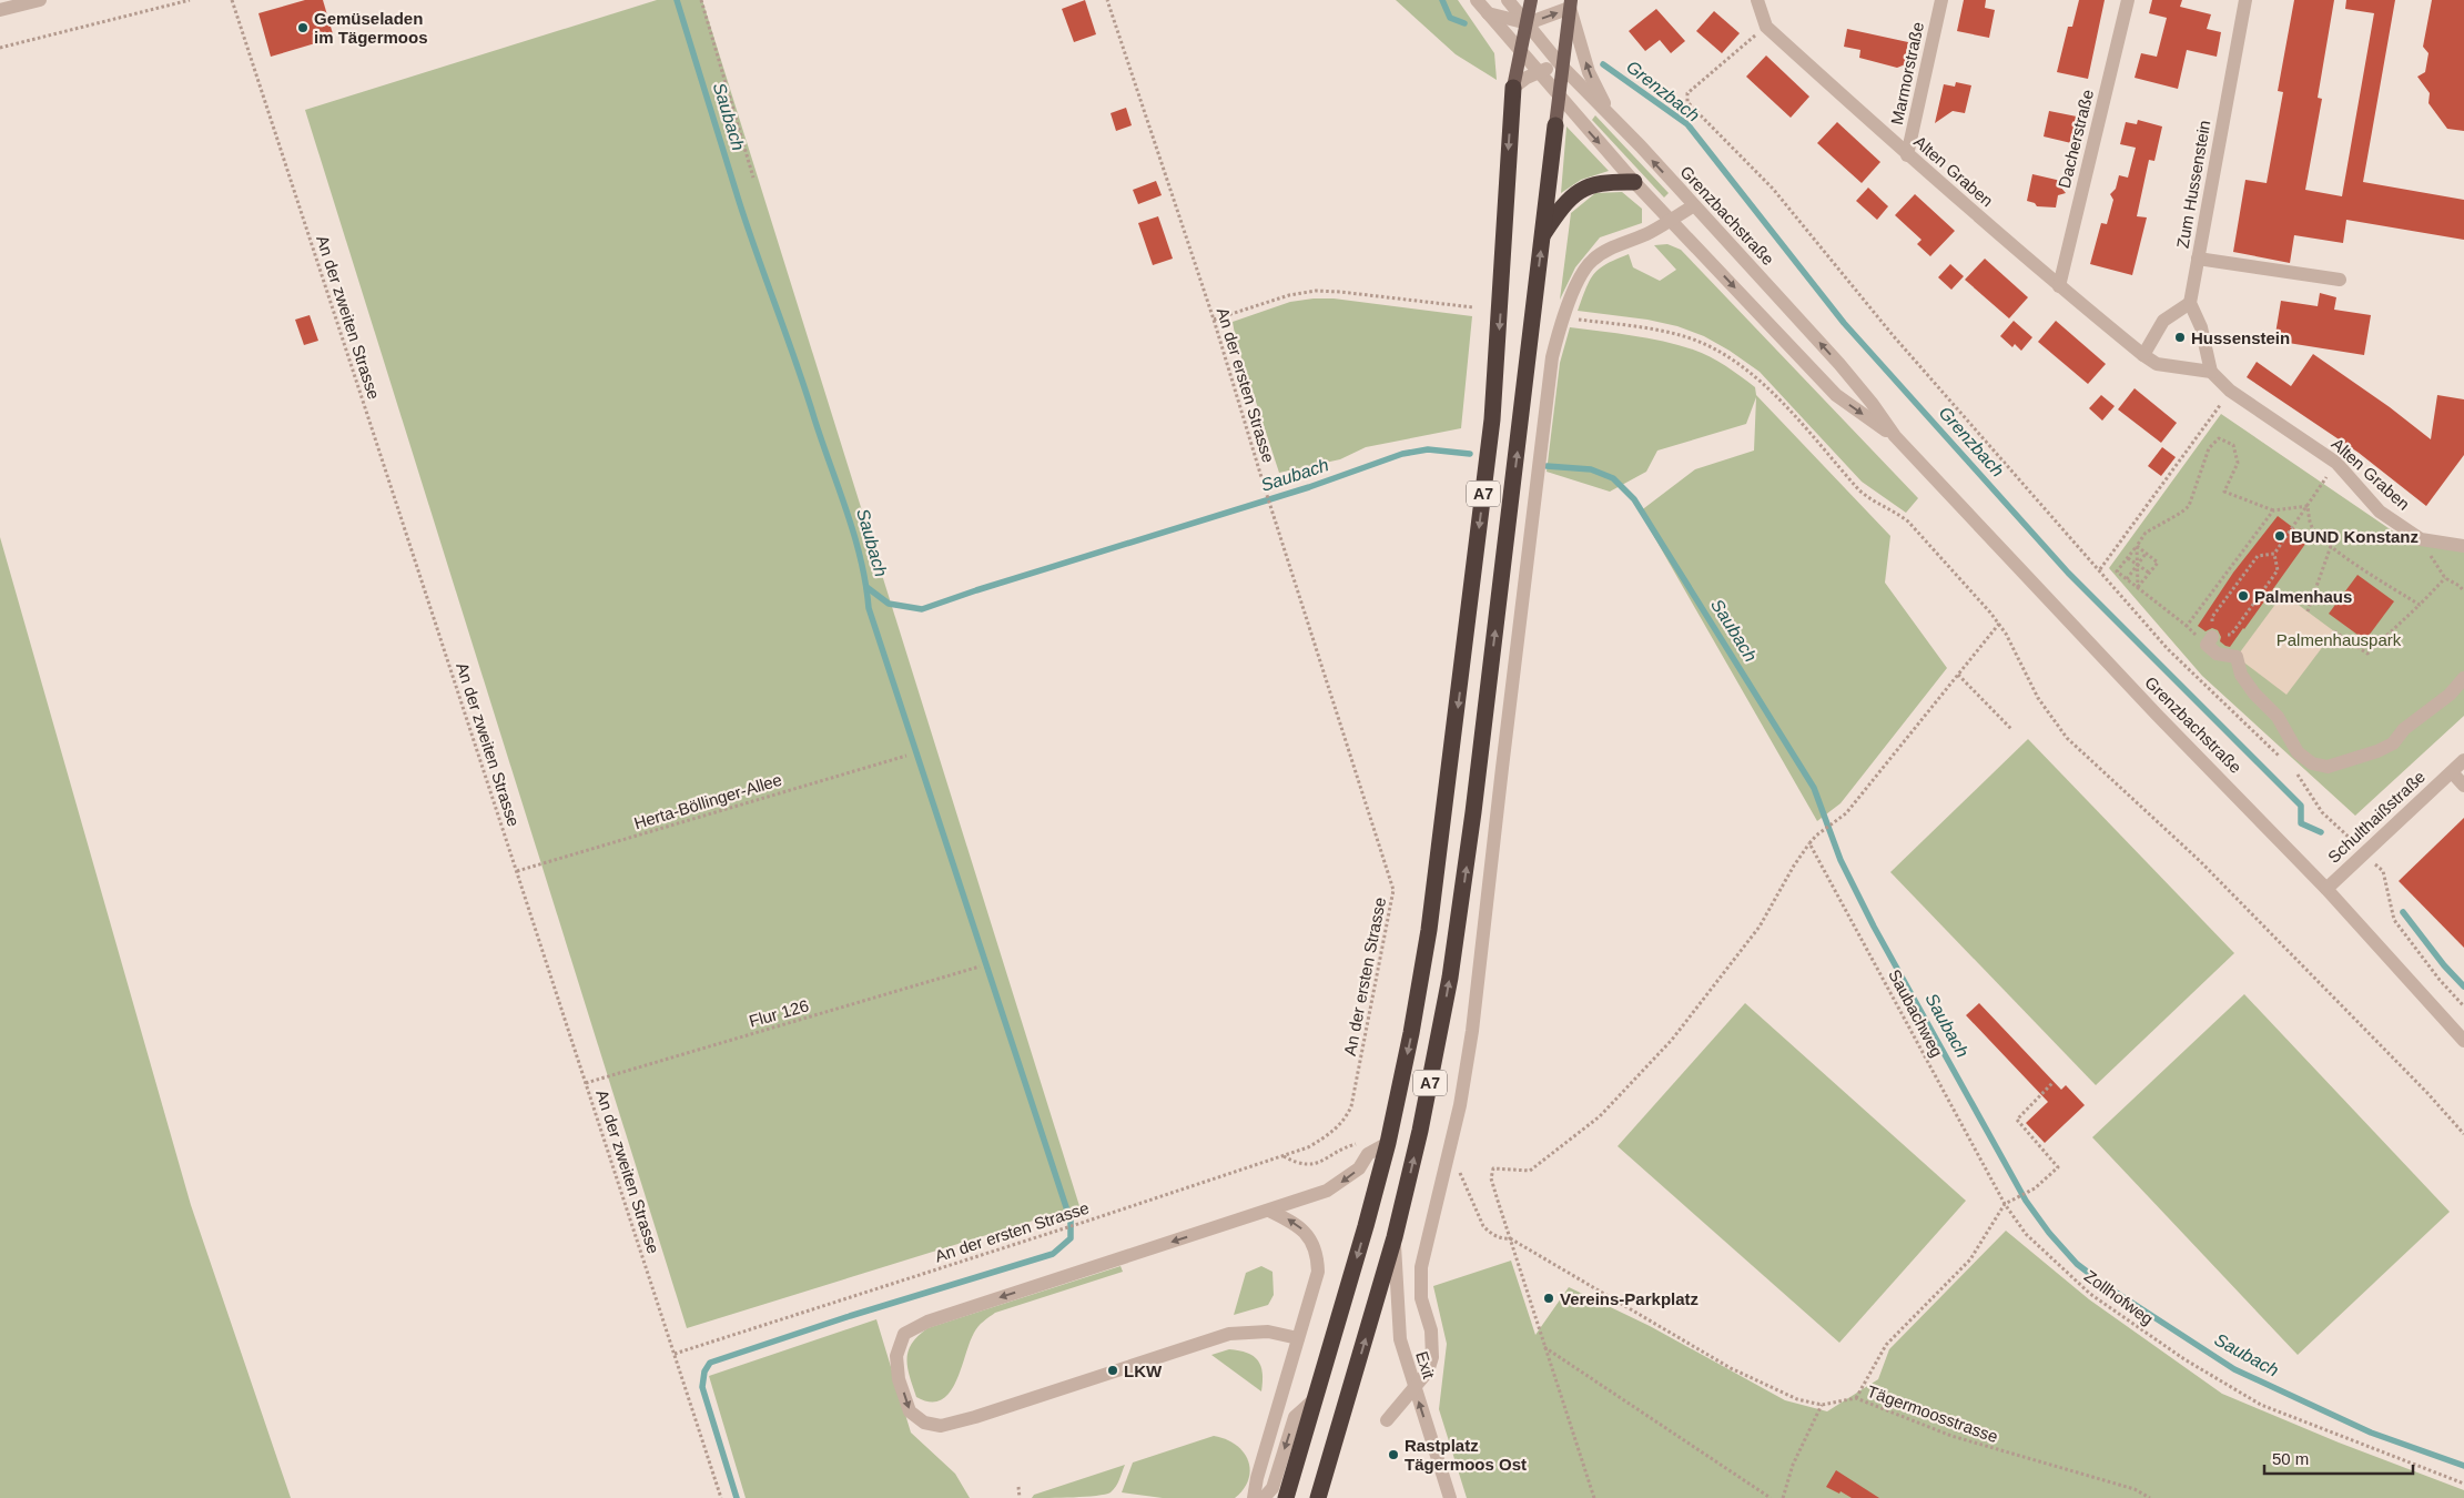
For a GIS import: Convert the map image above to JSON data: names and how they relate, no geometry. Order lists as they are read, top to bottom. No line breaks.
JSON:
{"streets":{"highway":["A7"],"street":["Marmorstraße","Dacherstraße","Alten Graben","Zum Hussenstein","Grenzbachstraße","Schulthaißstraße","Exit"],"path":["An der zweiten Strasse","An der ersten Strasse","Herta-Böllinger-Allee","Flur 126","Saubachweg","Zollhofweg","Tägermoosstrasse"]},"crossings":[["Marmorstraße","Alten Graben"],["Dacherstraße","Alten Graben"],["Grenzbachstraße","Schulthaißstraße"],["An der zweiten Strasse","An der ersten Strasse"],["An der zweiten Strasse","Herta-Böllinger-Allee"],["An der zweiten Strasse","Flur 126"],["A7","Exit"],["Saubachweg","Zollhofweg"]],"one_way":["Exit"],"water":["Grenzbach","Saubach"],"parks":["Palmenhauspark"],"places":["Gemüseladen im Tägermoos","Hussenstein","BUND Konstanz","Palmenhaus","Vereins-Parkplatz","LKW","Rastplatz Tägermoos Ost"],"scale_bar":"50 m"}
